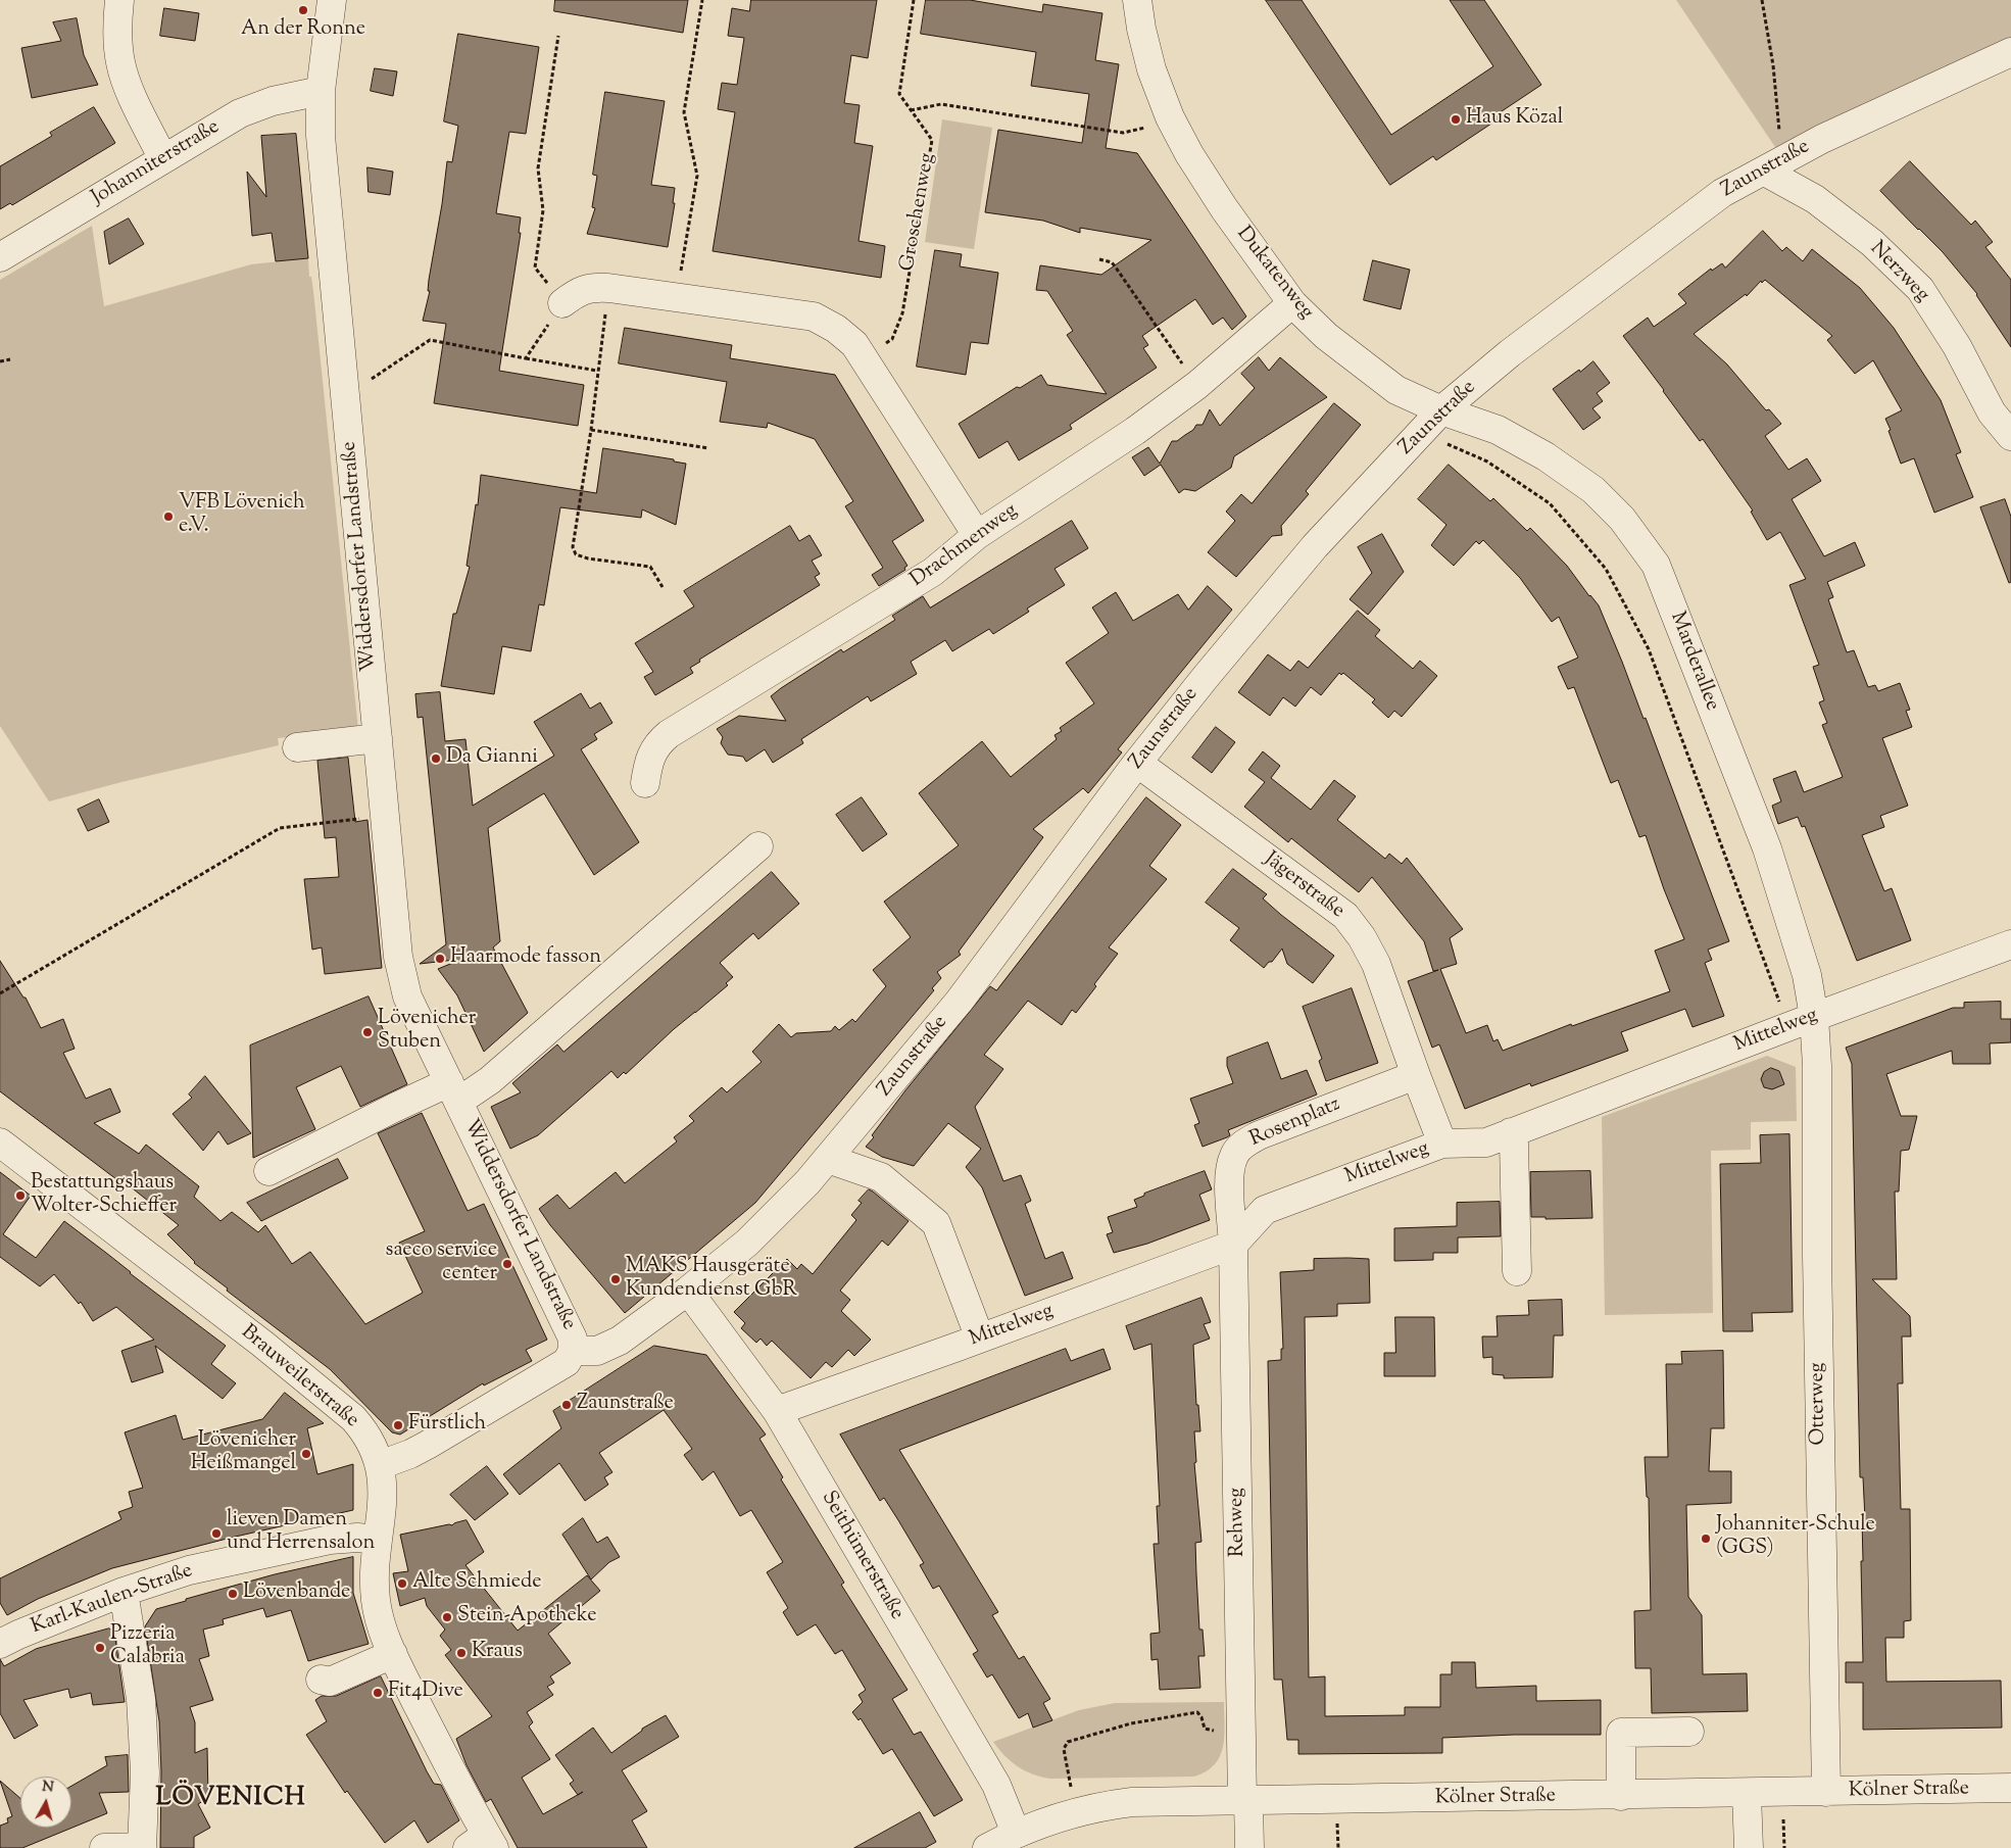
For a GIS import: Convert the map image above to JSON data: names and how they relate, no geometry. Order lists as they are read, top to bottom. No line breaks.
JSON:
{"streets":{"street":["Johanniterstraße","Zaunstraße","Nerzweg","Dukatenweg","Drachmenweg","Widdersdorfer Landstraße","Marderallee","Jägerstraße","Mittelweg","Rosenplatz","Brauweilerstraße","Otterweg","Rehweg","Seithümerstraße","Karl-Kaulen-Straße","Kölner Straße"],"path":["Groschenweg"]},"crossings":[["Johanniterstraße","Widdersdorfer Landstraße"],["Zaunstraße","Nerzweg"],["Zaunstraße","Dukatenweg"],["Zaunstraße","Widdersdorfer Landstraße"],["Zaunstraße","Marderallee"],["Zaunstraße","Jägerstraße"],["Zaunstraße","Seithümerstraße"],["Dukatenweg","Drachmenweg"],["Dukatenweg","Marderallee"],["Marderallee","Mittelweg"],["Marderallee","Otterweg"],["Jägerstraße","Mittelweg"],["Jägerstraße","Rosenplatz"],["Mittelweg","Rosenplatz"],["Mittelweg","Otterweg"],["Mittelweg","Rehweg"],["Mittelweg","Seithümerstraße"],["Rosenplatz","Rehweg"],["Brauweilerstraße","Karl-Kaulen-Straße"],["Otterweg","Kölner Straße"],["Rehweg","Kölner Straße"],["Seithümerstraße","Kölner Straße"]],"districts":["LÖVENICH"],"places":["An der Ronne","Haus Közal","VFB Lövenich e.V.","Da Gianni","Haarmode fasson","Lövenicher Stuben","Bestattungshaus Wolter-Schieffer","saeco service center","MAKS Hausgeräte Kundendienst GbR","Zaunstraße","Fürstlich","Lövenicher Heißmangel","lieven Damen und Herrensalon","Johanniter-Schule (GGS)","Alte Schmiede","Lövenbande","Stein-Apotheke","Pizzeria Calabria","Kraus","Fit4Dive"],"north":"top"}
